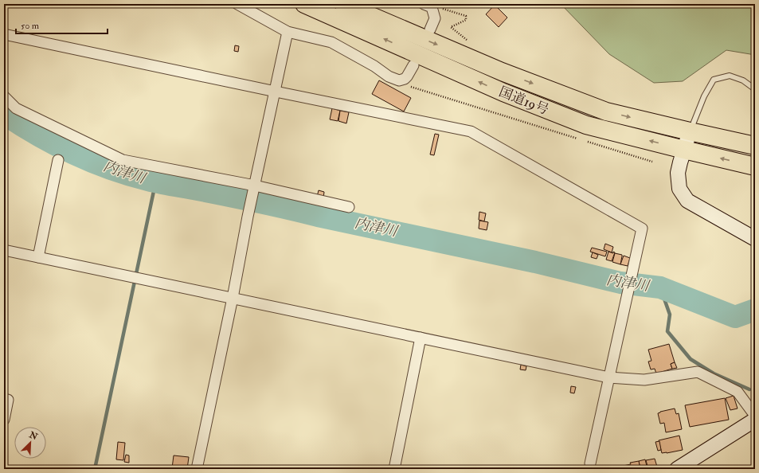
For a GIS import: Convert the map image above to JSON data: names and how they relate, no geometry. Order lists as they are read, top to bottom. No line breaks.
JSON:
{"streets":{"highway":["国道19号"]},"water":["内津川"],"scale_bar":"50 m","north":"top right"}
